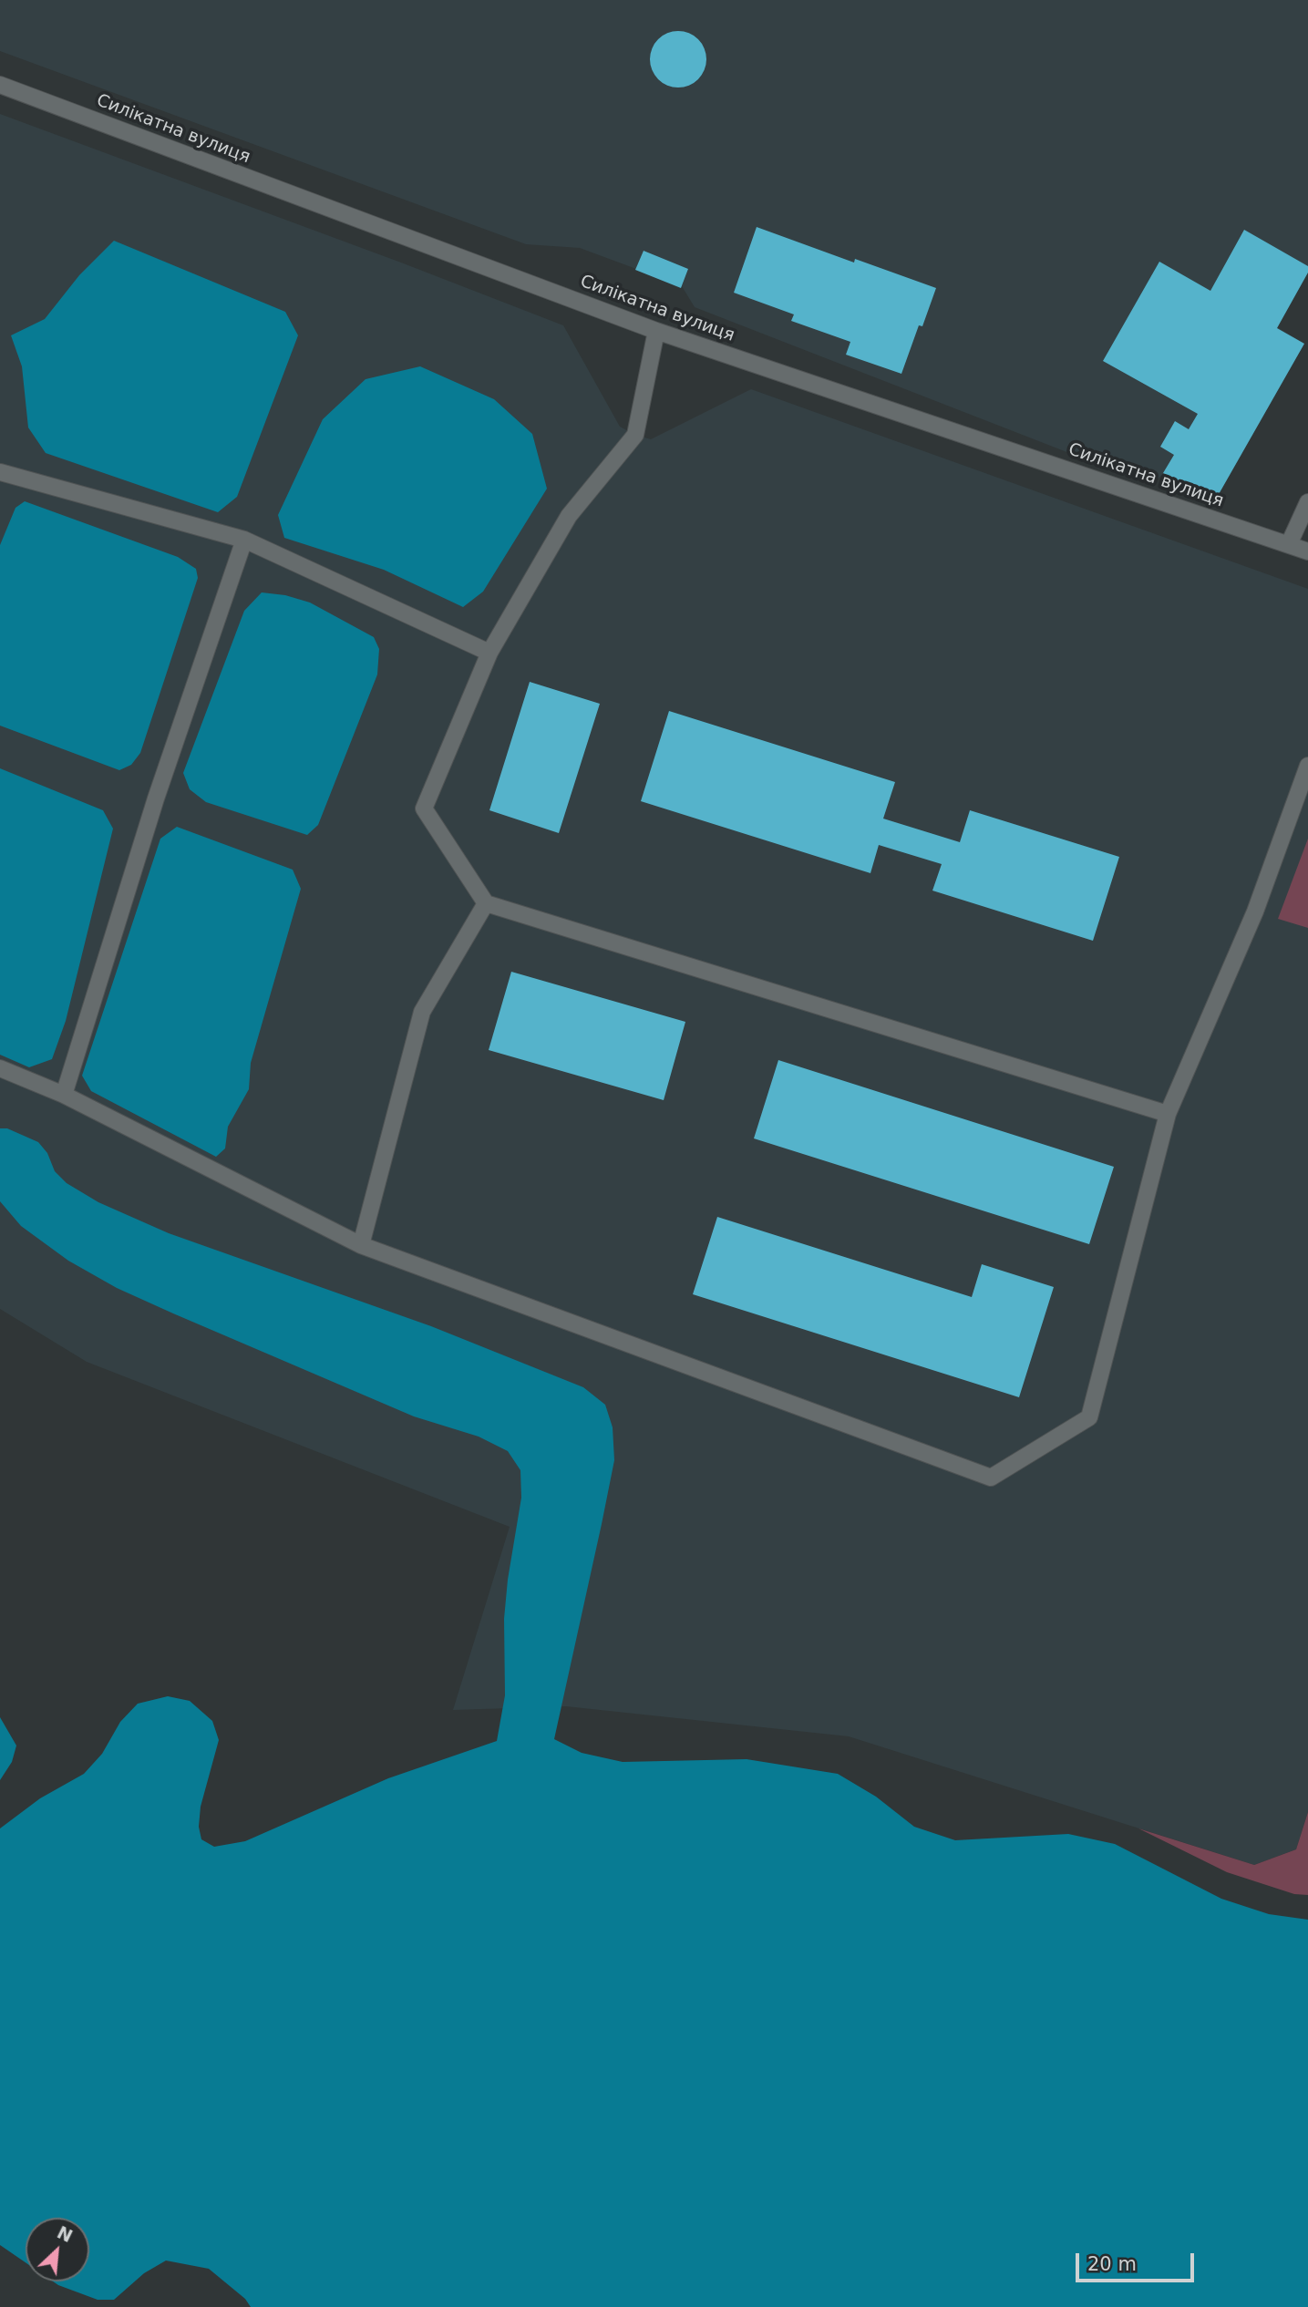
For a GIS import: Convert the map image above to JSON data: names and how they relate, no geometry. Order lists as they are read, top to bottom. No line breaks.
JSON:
{"streets":{"street":["Силікатна вулиця"]},"scale_bar":"20 m","north":"top right"}
